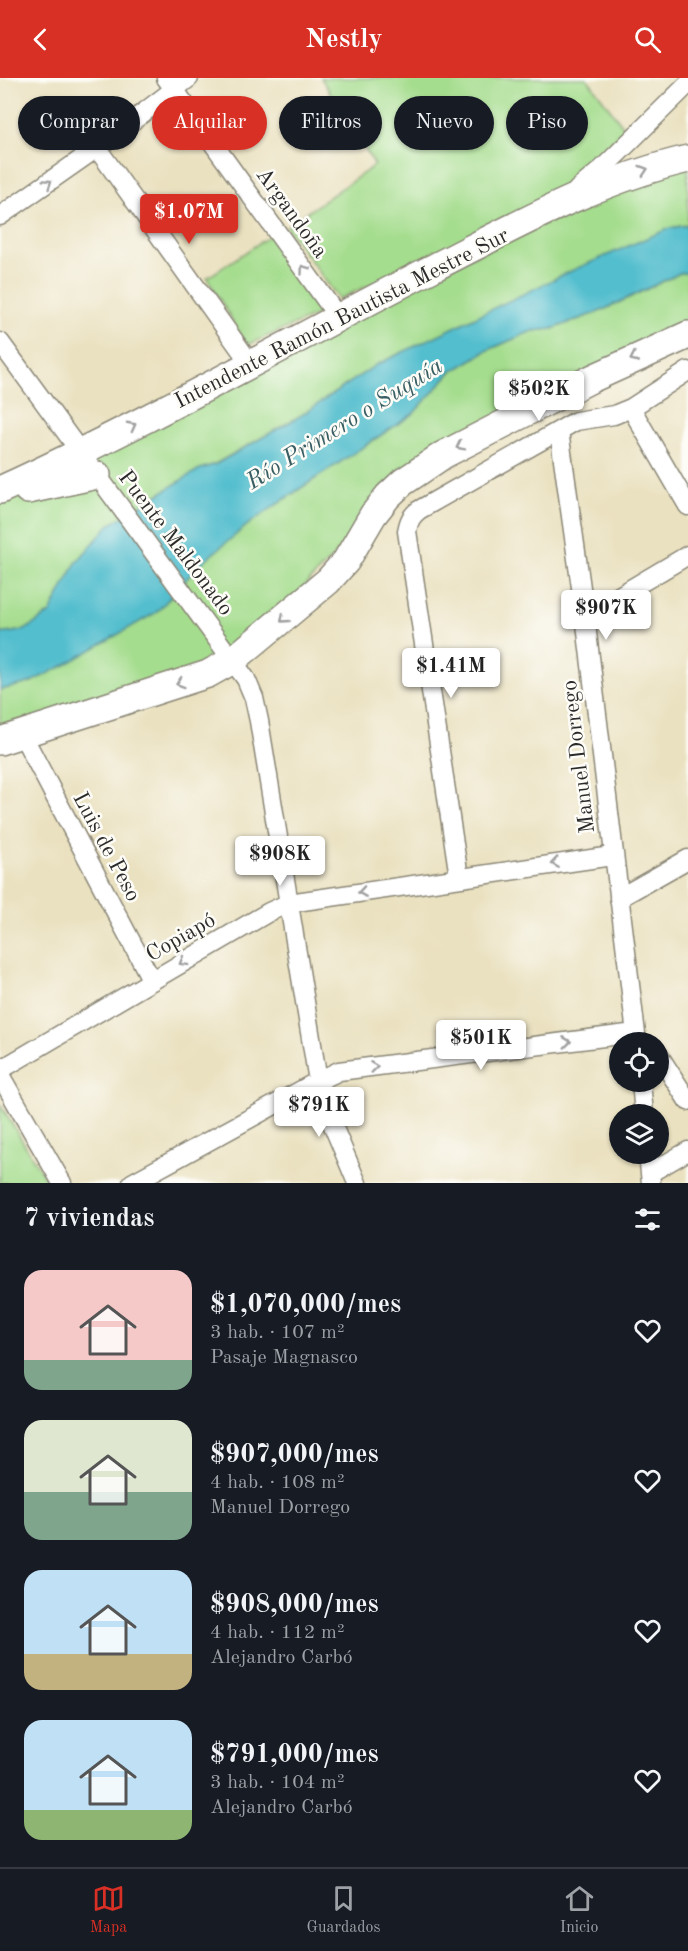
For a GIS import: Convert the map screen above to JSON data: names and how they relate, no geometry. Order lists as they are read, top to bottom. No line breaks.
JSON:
{"streets":{"main road":["Intendente Ramón Bautista Mestre Sur"],"street":["Argandoña","Puente Maldonado","Manuel Dorrego","Luis de Peso","Copiapó"]},"crossings":[["Argandoña","Intendente Ramón Bautista Mestre Sur"],["Intendente Ramón Bautista Mestre Sur","Puente Maldonado"],["Puente Maldonado","Copiapó"],["Manuel Dorrego","Copiapó"],["Luis de Peso","Copiapó"]],"one_way":["Copiapó"],"water":["Río Primero o Suquía"],"page":{"header":"Nestly","chip":["Comprar","Alquilar","Filtros","Nuevo","Piso"],"price":["$1.07M","$502K","$907K","$1.41M","$908K","$501K","$791K"],"heading":"7 viviendas","list":[{"name":"$1,070,000/mes","note":"3 hab. · 107 m² · Pasaje Magnasco"},{"name":"$907,000/mes","note":"4 hab. · 108 m² · Manuel Dorrego"},{"name":"$908,000/mes","note":"4 hab. · 112 m² · Alejandro Carbó"},{"name":"$791,000/mes","note":"3 hab. · 104 m² · Alejandro Carbó"}],"tabs":["Mapa","Guardados","Inicio"]}}
